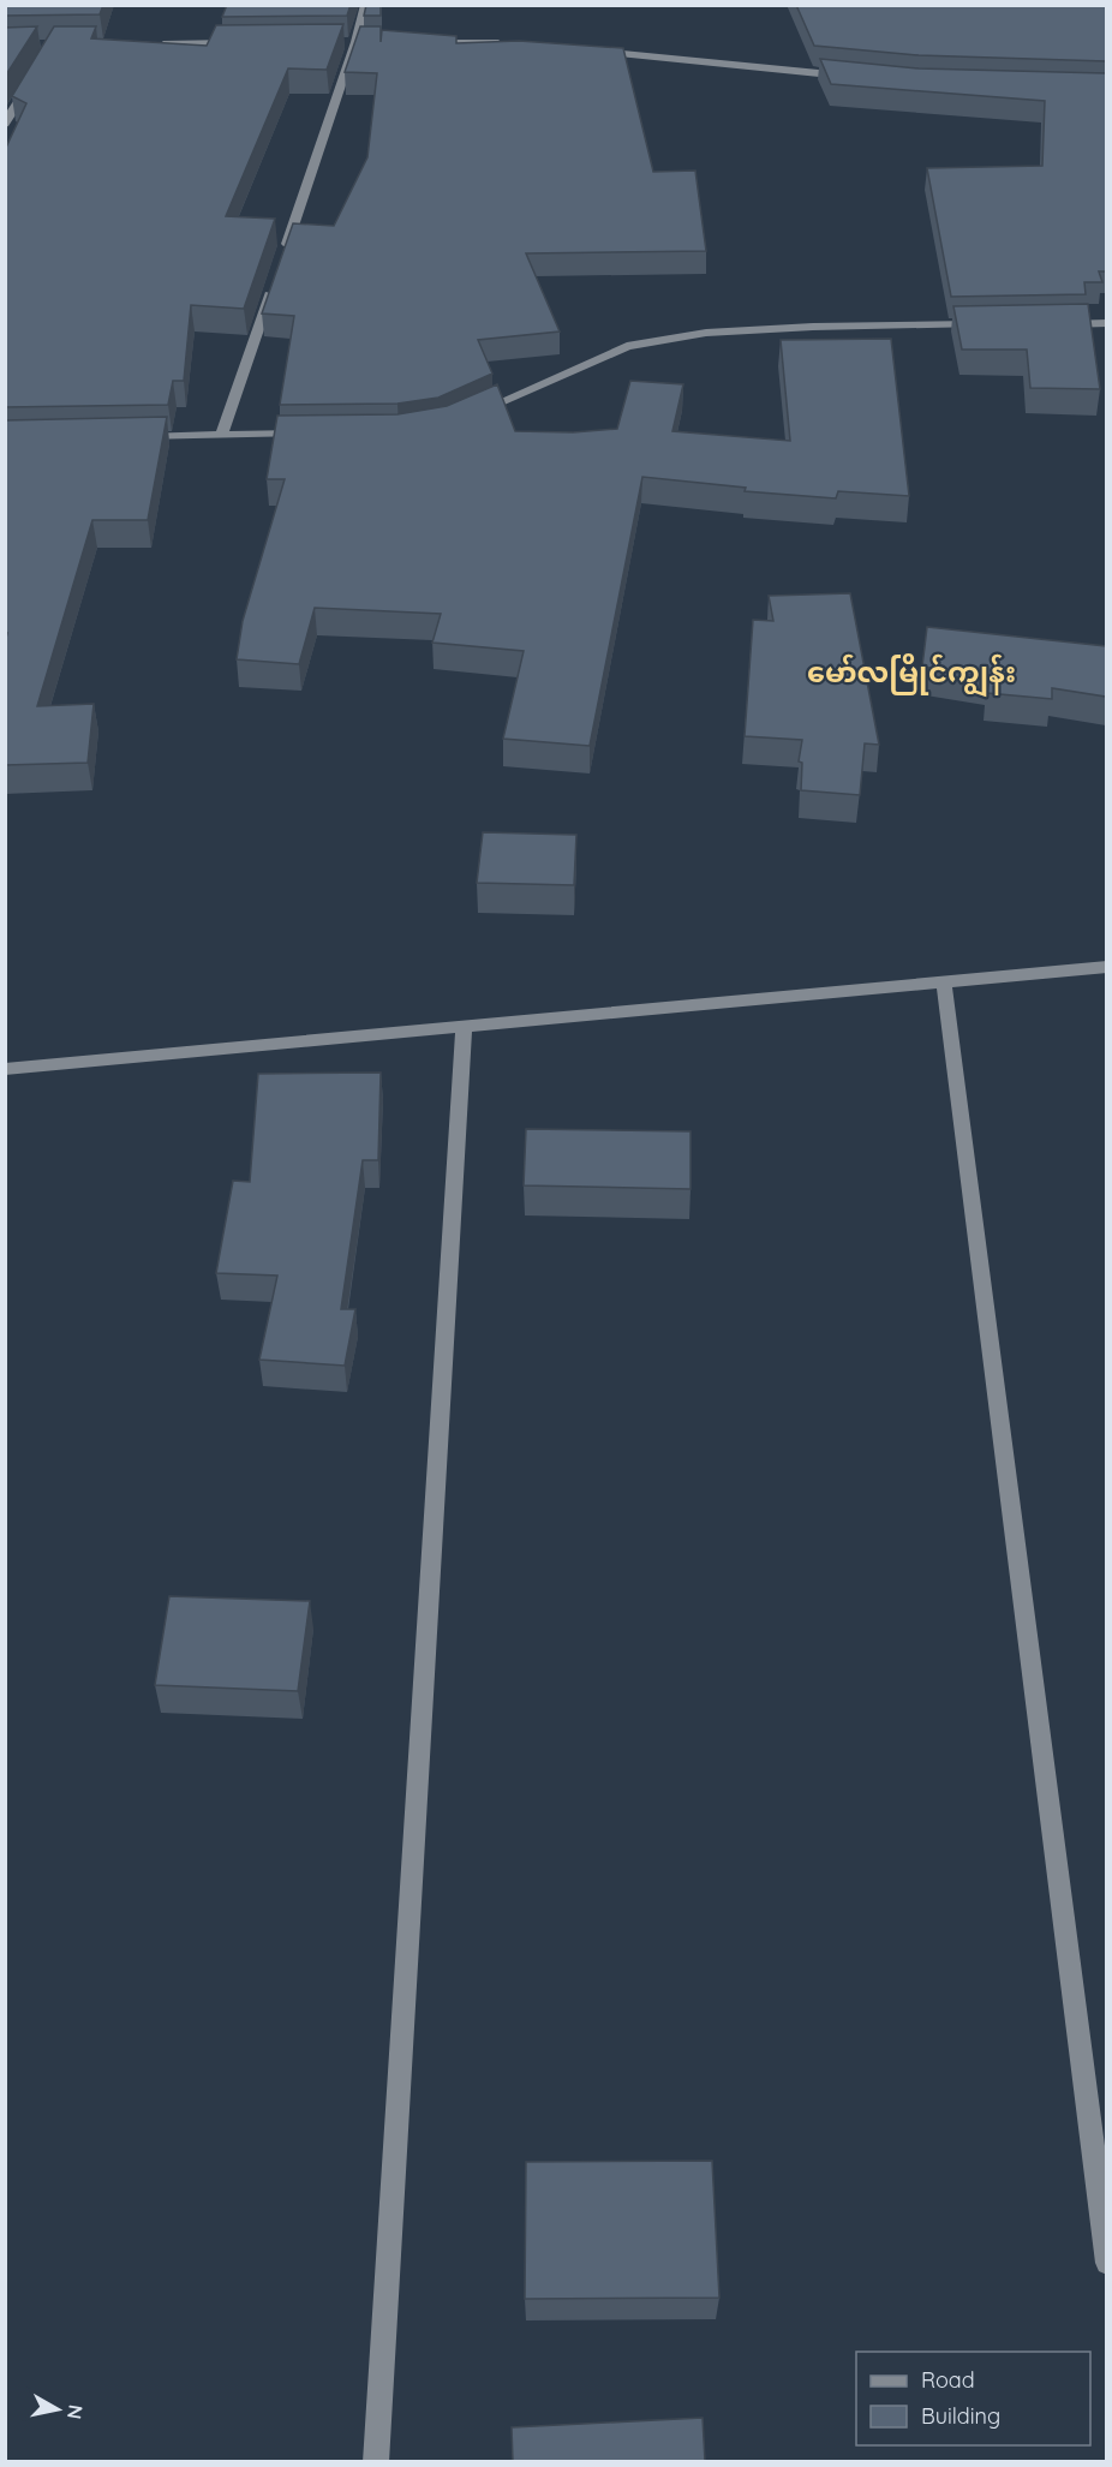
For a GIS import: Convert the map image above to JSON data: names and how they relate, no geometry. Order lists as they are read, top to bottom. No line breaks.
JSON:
{"districts":["မော်လမြိုင်ကျွန်း"],"legend":["Road","Building"],"north":"right"}
